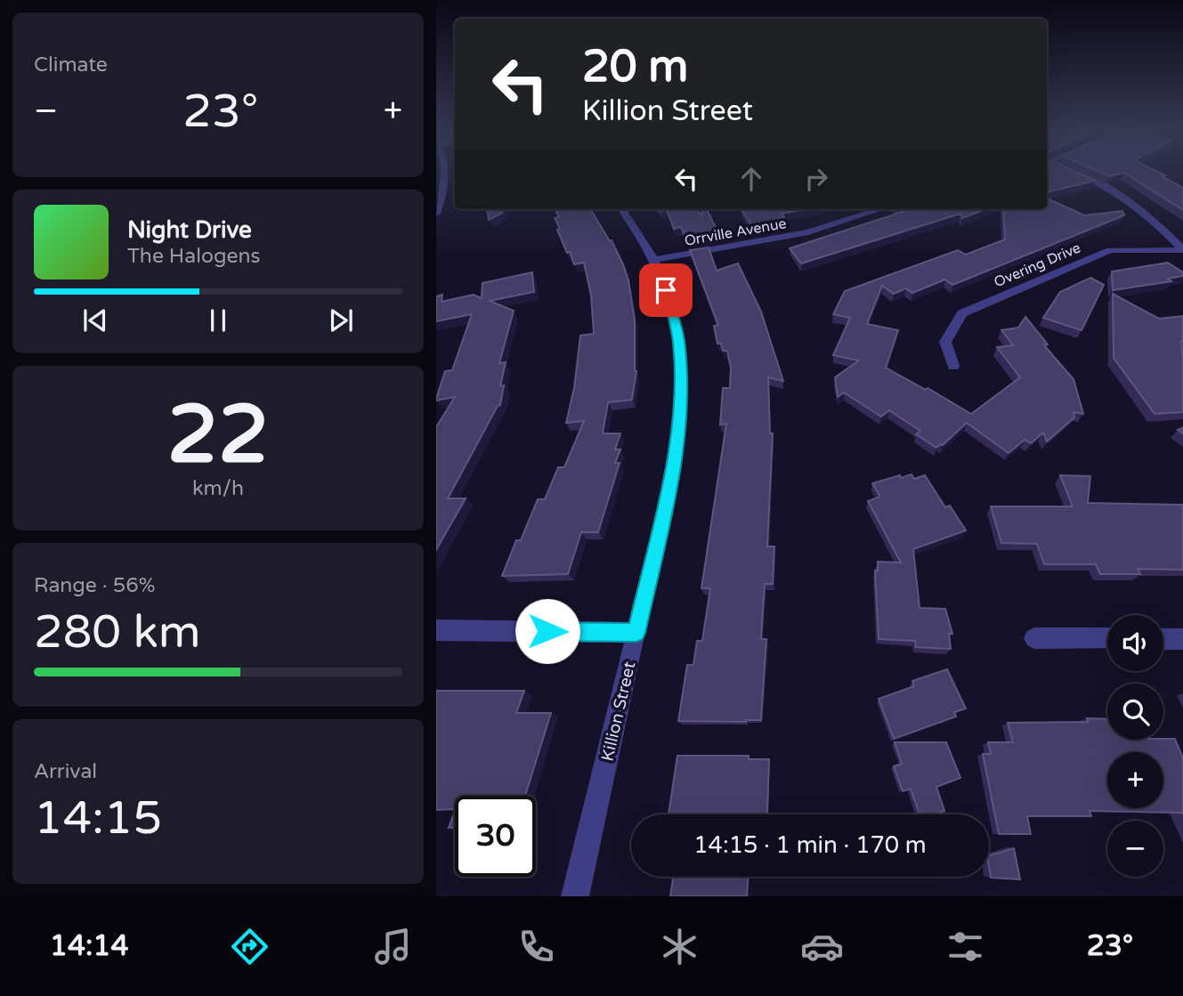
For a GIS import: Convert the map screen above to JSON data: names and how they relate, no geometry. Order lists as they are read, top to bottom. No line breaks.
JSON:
{"streets":{"street":["Orrville Avenue","Overing Drive","Killion Street"]},"crossings":[["Orrville Avenue","Killion Street"]],"page":{"tile":["Climate",["22","km/h"],["Range · 56%","280 km"],["Arrival","14:15"]],"turn":["20 m","Killion Street"],"heat":["−","23°","+"],"song":["Night Drive","The Halogens"],"map_buttons":["+","−"],"limit":"30","trip":"14:15 · 1 min · 170 m","tabs":["14:14","23°"]}}
